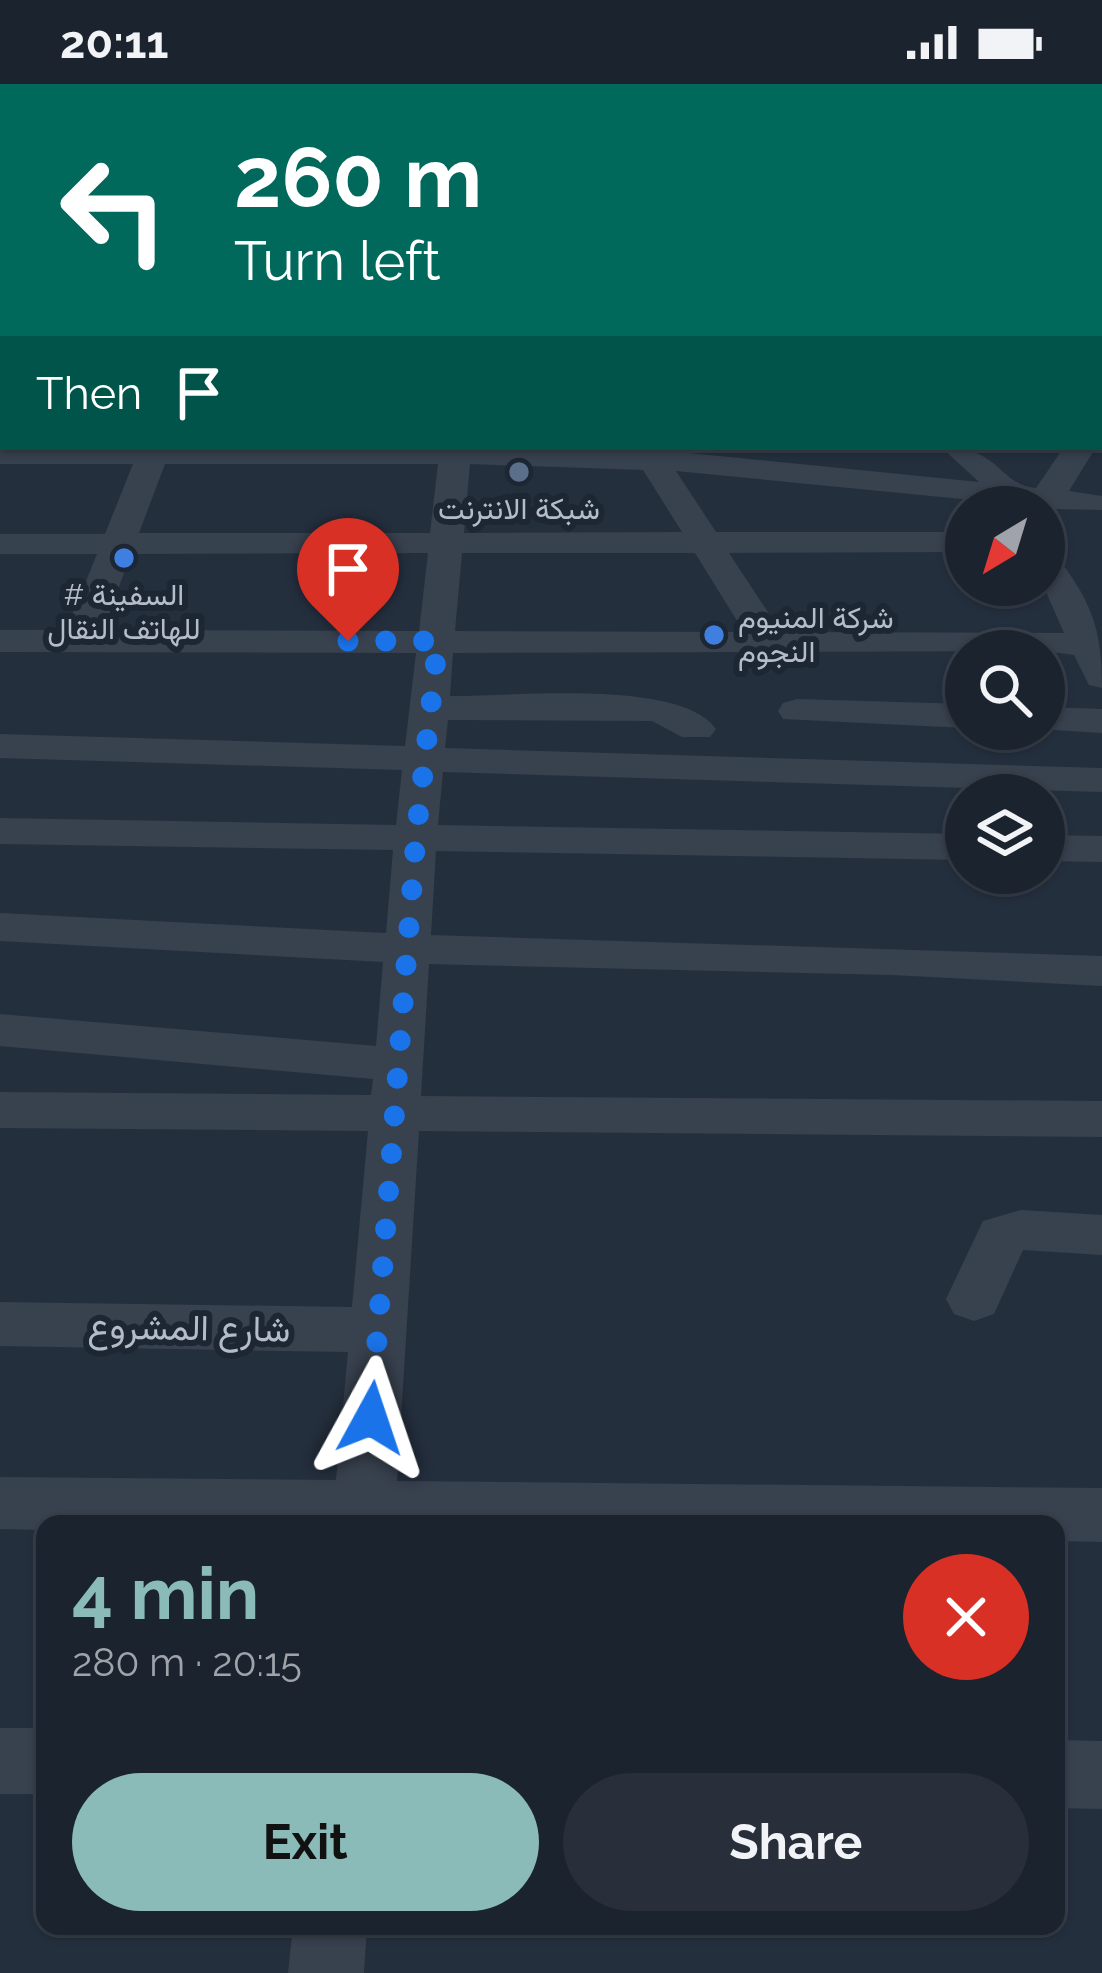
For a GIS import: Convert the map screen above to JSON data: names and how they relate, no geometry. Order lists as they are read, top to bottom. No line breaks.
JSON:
{"streets":{"street":["شارع المشروع"]},"places":["شبكة الانترنت","# السفينة للهاتف النقال","شركة المنيوم النجوم"],"north":"bottom left","page":{"status":"20:11","turn":["260 m","Turn left"],"then":"Then","heading":["4 min","280 m · 20:15"],"buttons":["Exit","Share"]}}
